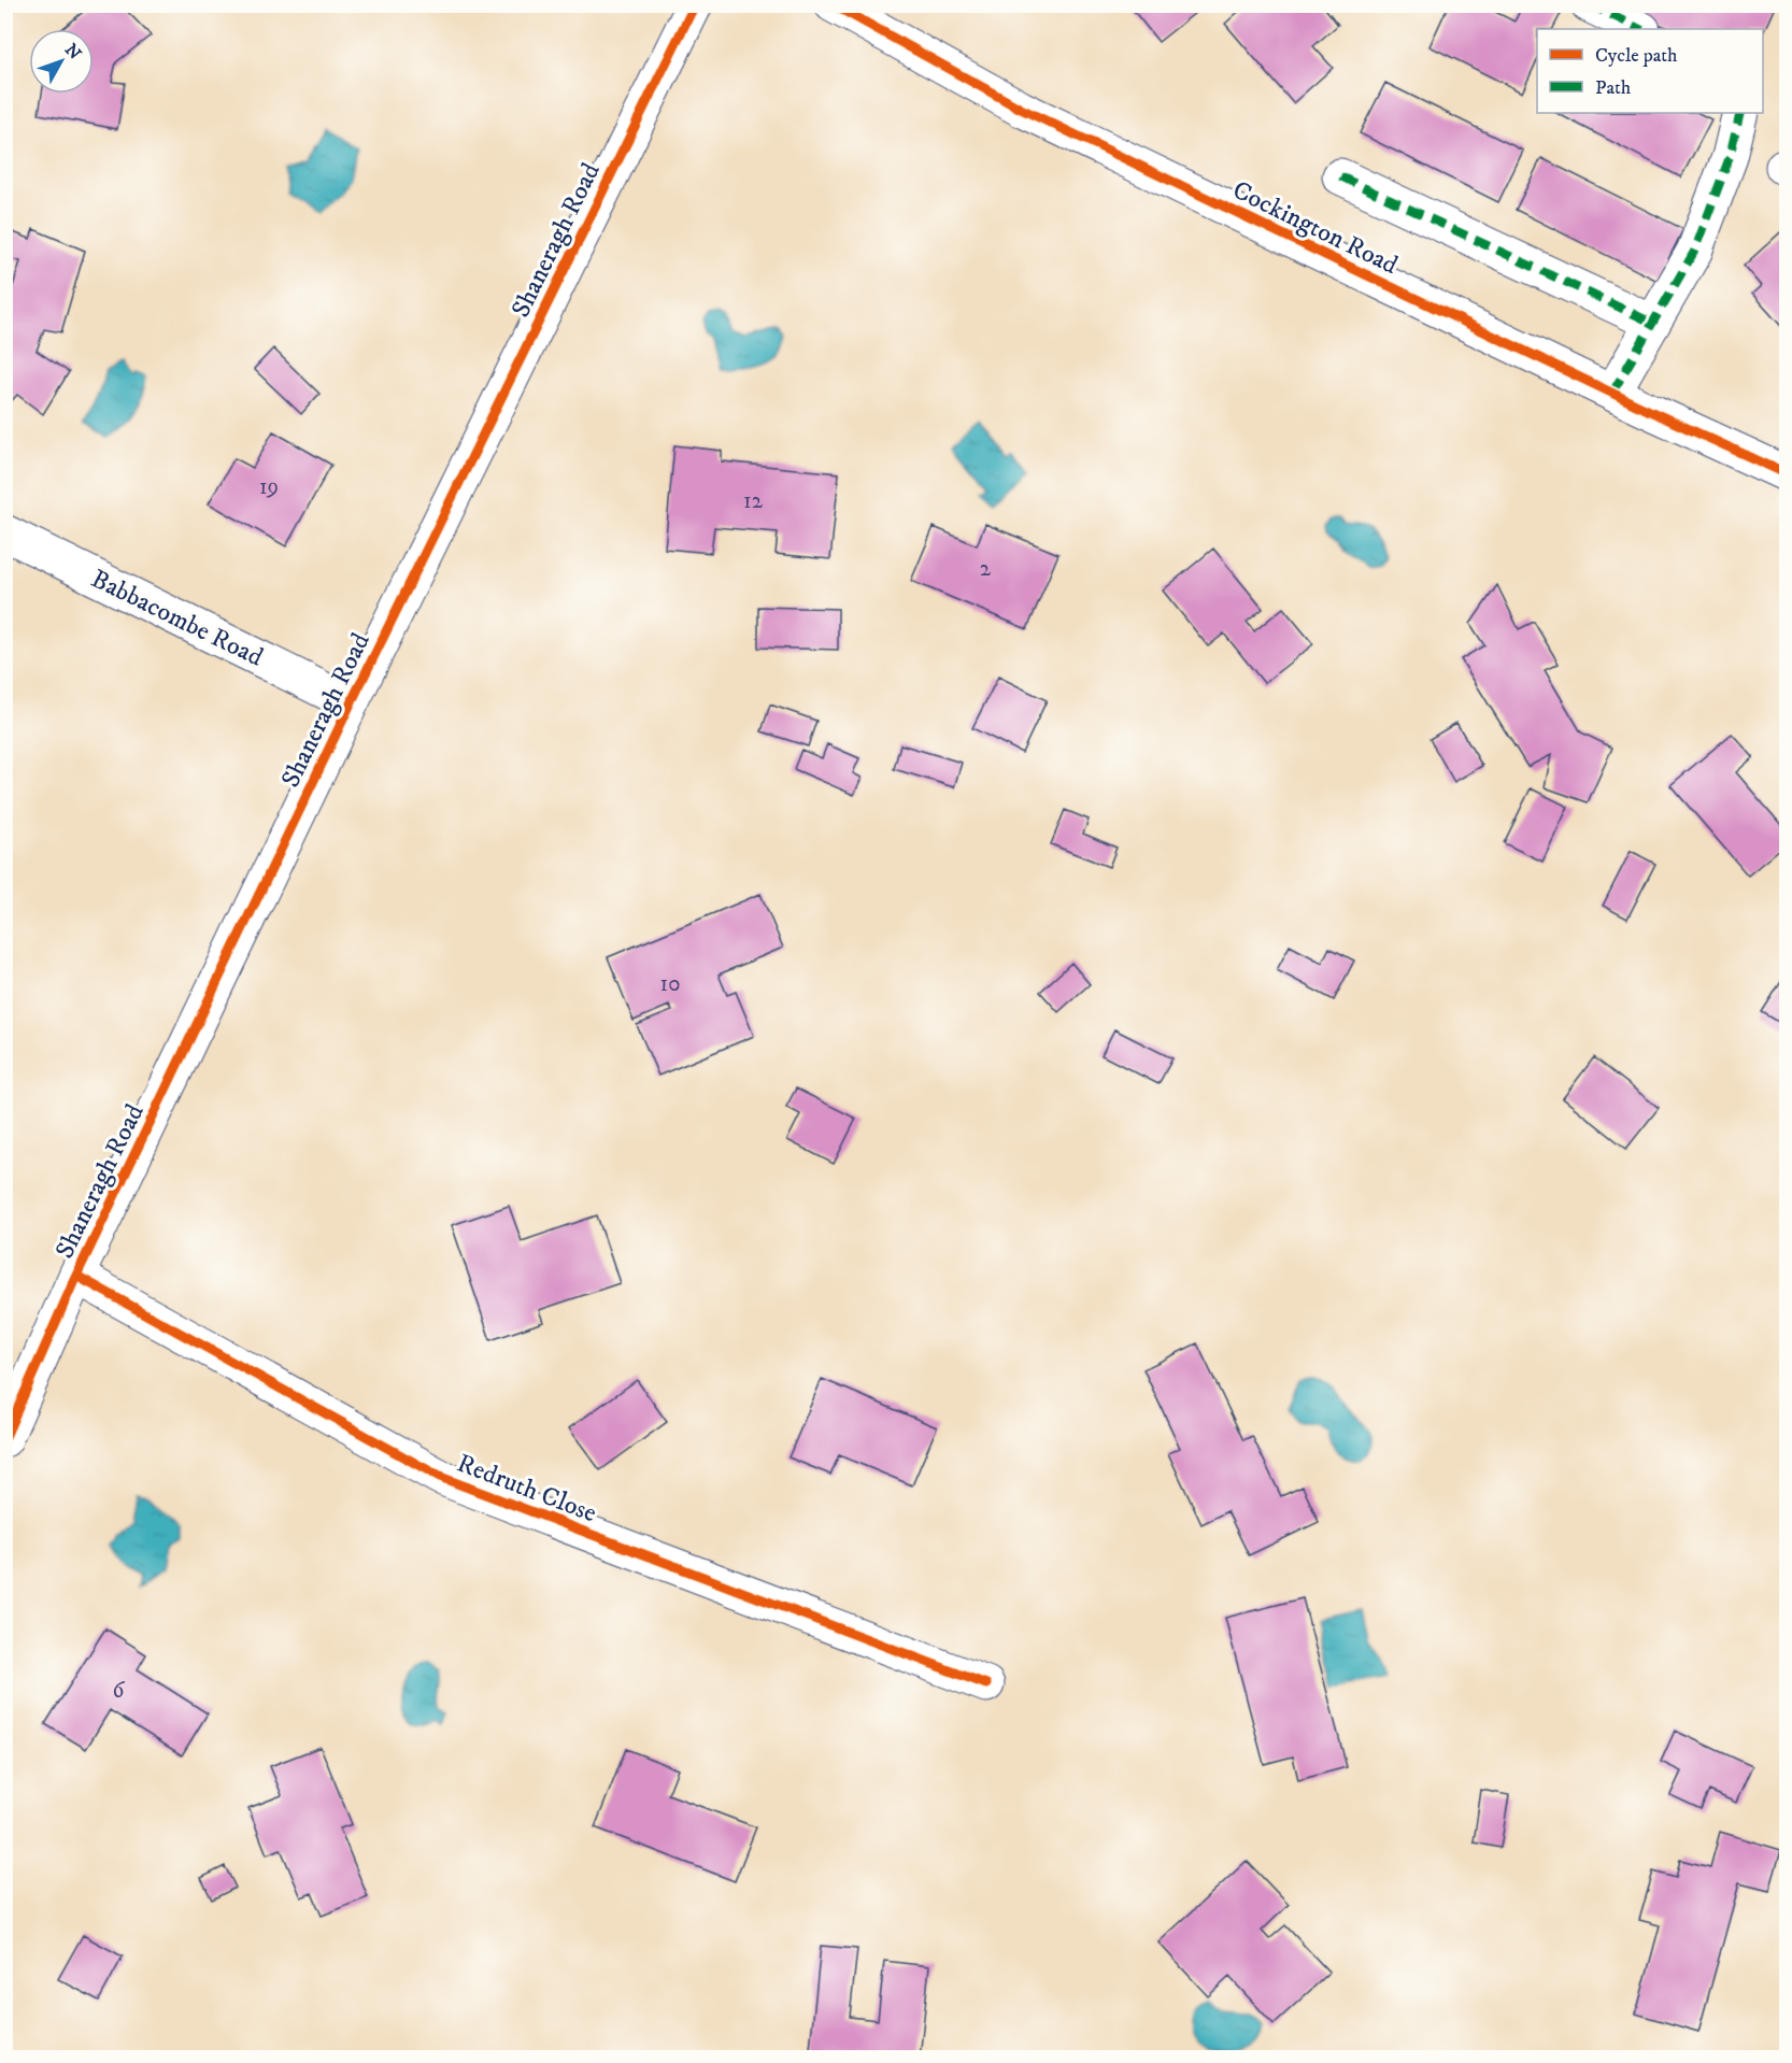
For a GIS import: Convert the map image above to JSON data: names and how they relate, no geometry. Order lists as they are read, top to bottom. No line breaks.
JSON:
{"streets":{"street":["Cockington Road","Shaneragh Road","Babbacombe Road","Redruth Close"]},"crossings":[["Shaneragh Road","Babbacombe Road"],["Shaneragh Road","Redruth Close"]],"house_numbers":["19","12","2","10","6"],"legend":["Cycle path","Path"],"north":"top right"}
